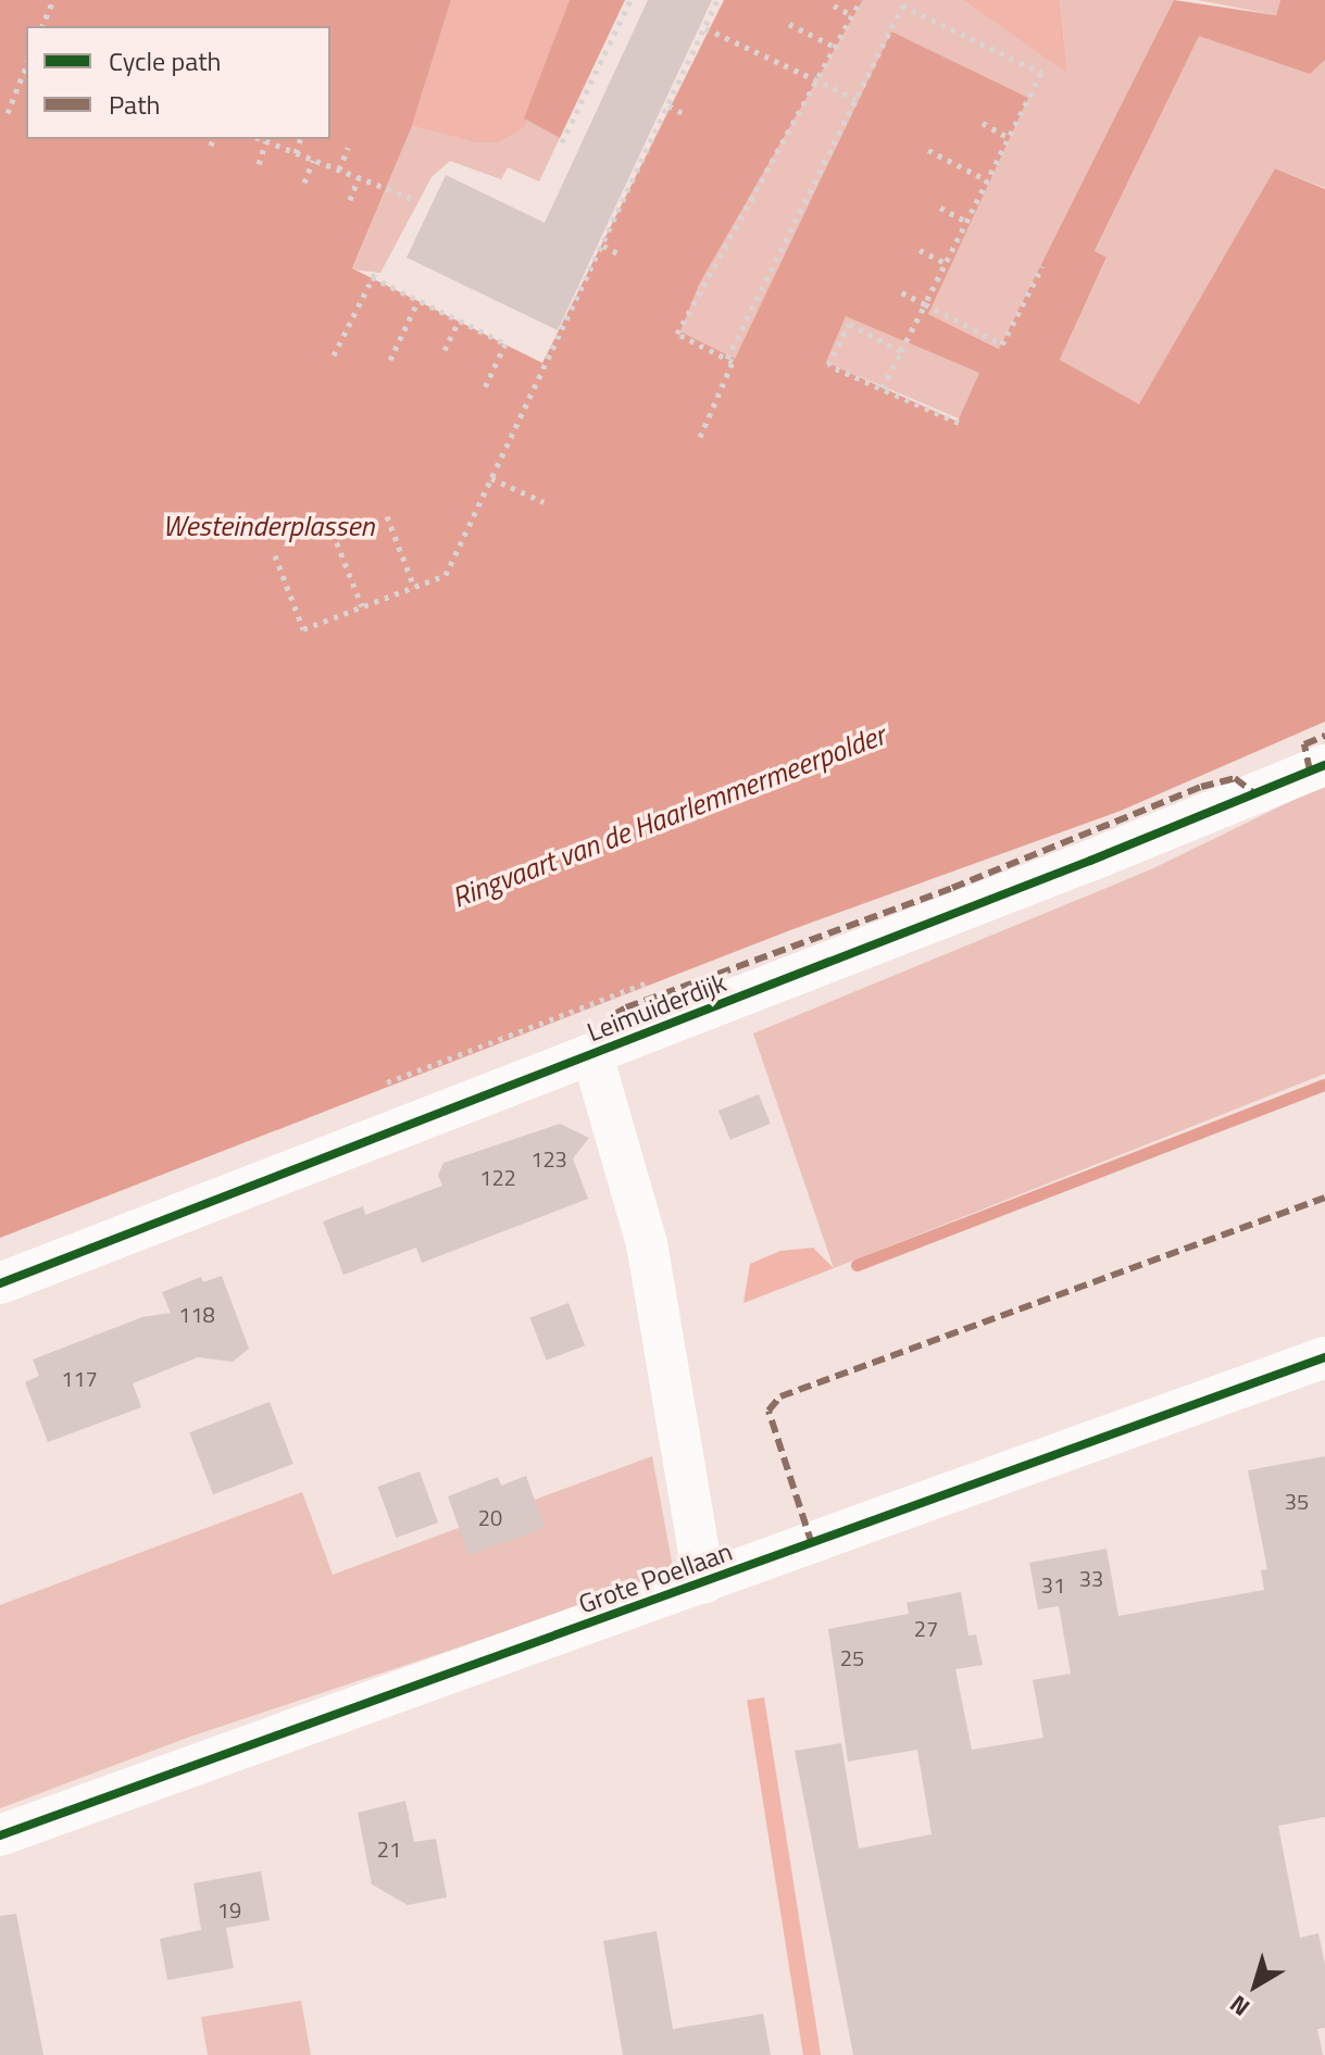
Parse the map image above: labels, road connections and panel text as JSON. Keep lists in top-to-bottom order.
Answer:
{
  "streets": {
    "street": ["Leimuiderdijk", "Grote Poellaan"]
  },
  "crossings": [
    ["Leimuiderdijk", "Grote Poellaan"]
  ],
  "water": ["Westeinderplassen", "Ringvaart van de Haarlemmermeerpolder"],
  "house_numbers": [
    "123",
    "122",
    "118",
    "117",
    "35",
    "20",
    "33",
    "31",
    "27",
    "25",
    "21",
    "19"
  ],
  "legend": ["Cycle path", "Path"],
  "north": "bottom left"
}
